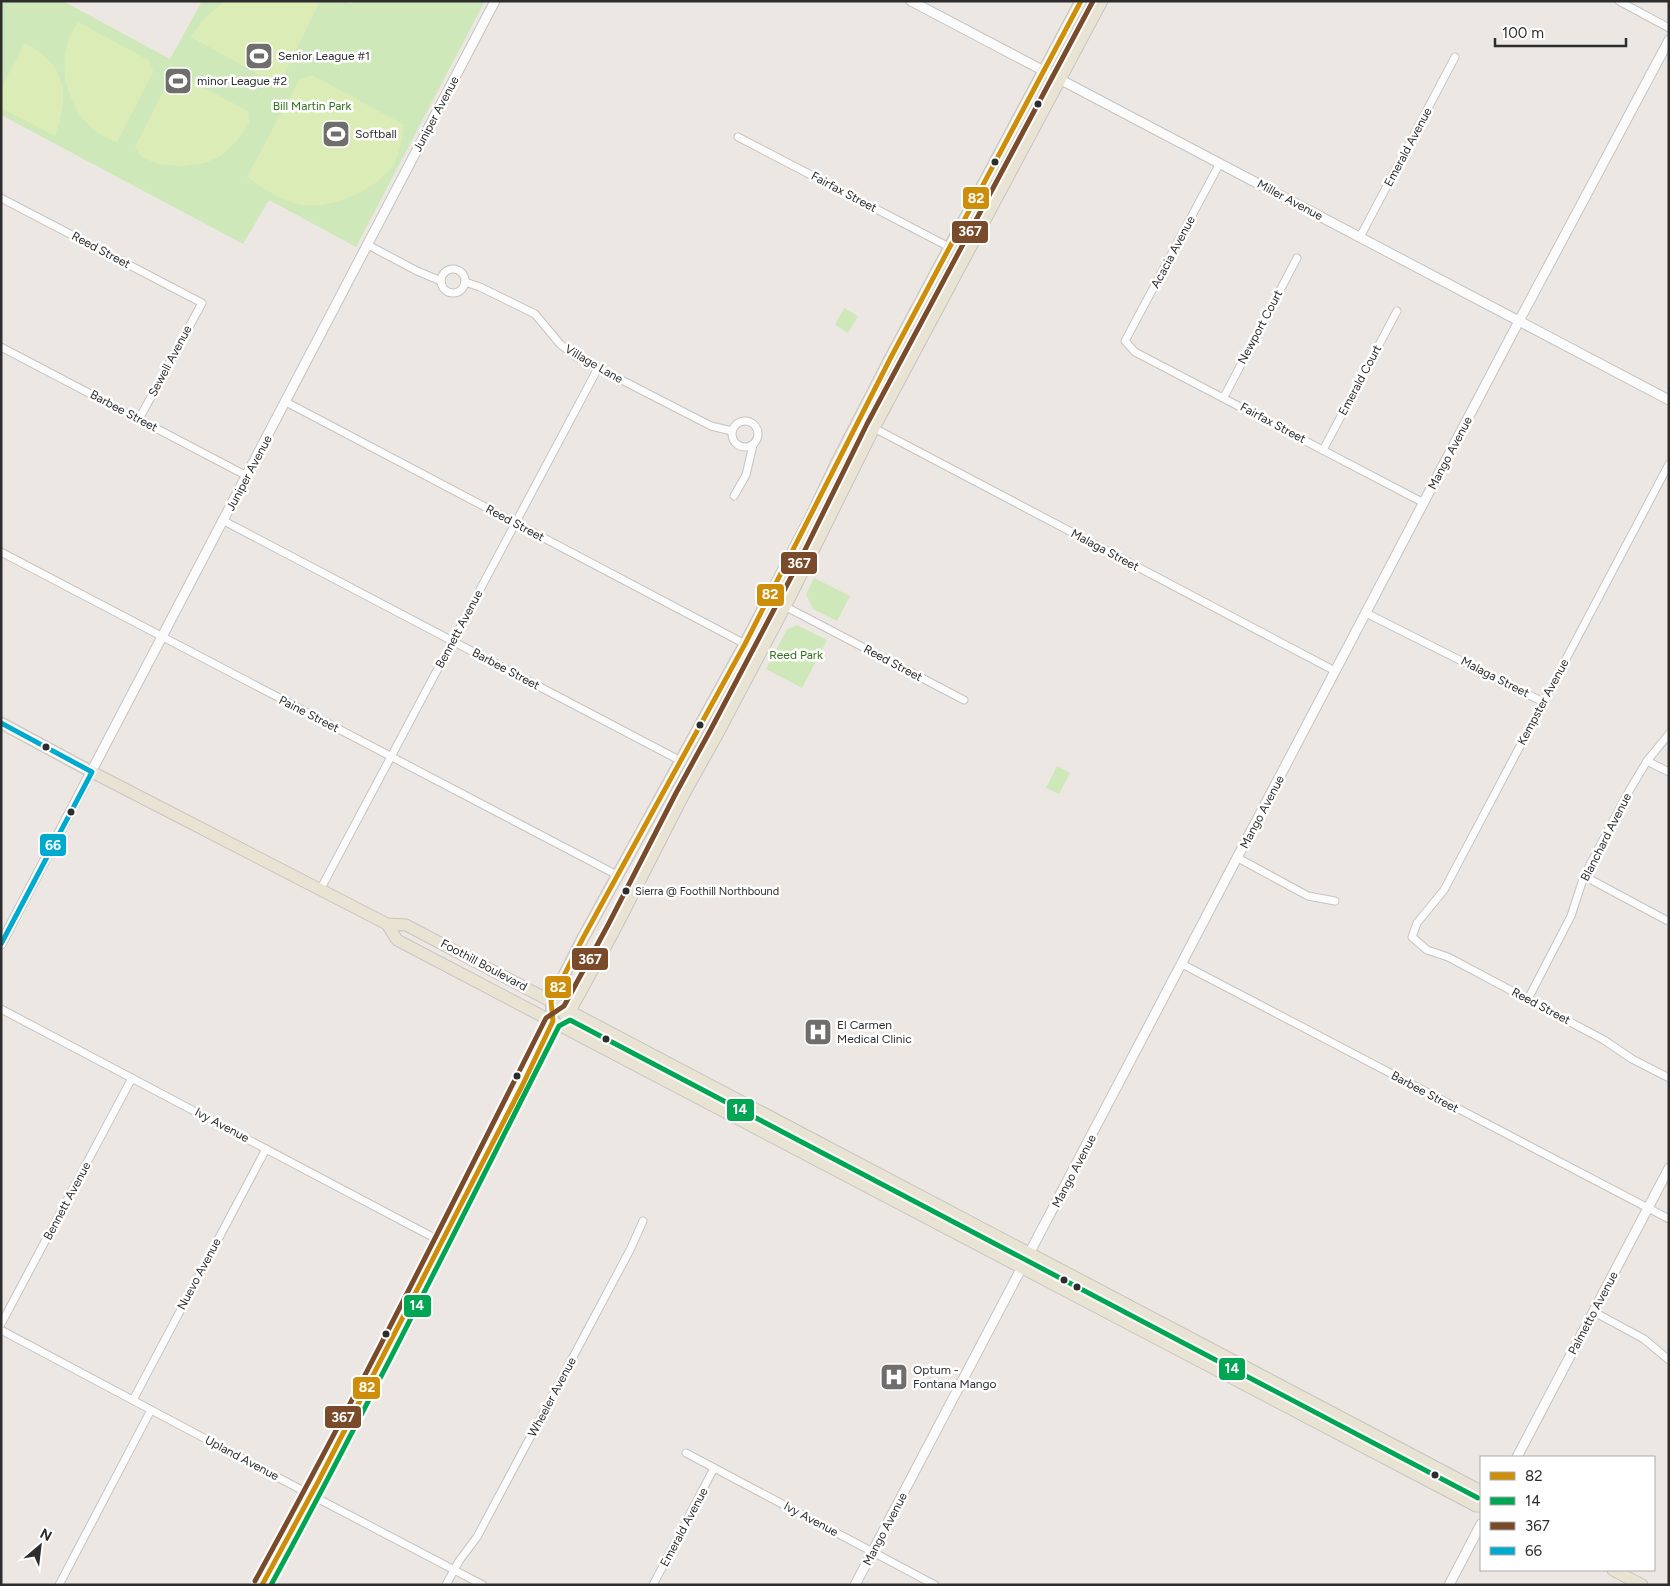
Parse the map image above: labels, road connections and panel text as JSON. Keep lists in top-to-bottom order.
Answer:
{
  "streets": {
    "main road": ["Foothill Boulevard"],
    "street": [
      "Juniper Avenue",
      "Emerald Avenue",
      "Fairfax Street",
      "Miller Avenue",
      "Reed Street",
      "Acacia Avenue",
      "Newport Court",
      "Sewell Avenue",
      "Village Lane",
      "Emerald Court",
      "Barbee Street",
      "Mango Avenue",
      "Malaga Street",
      "Bennett Avenue",
      "Kempster Avenue",
      "Paine Street",
      "Blanchard Avenue",
      "Ivy Avenue",
      "Nuevo Avenue",
      "Palmetto Avenue",
      "Wheeler Avenue",
      "Upland Avenue"
    ]
  },
  "crossings": [
    ["Juniper Avenue", "Reed Street"],
    ["Juniper Avenue", "Barbee Street"],
    ["Juniper Avenue", "Paine Street"],
    ["Juniper Avenue", "Foothill Boulevard"],
    ["Emerald Avenue", "Miller Avenue"],
    ["Emerald Avenue", "Ivy Avenue"],
    ["Fairfax Street", "Acacia Avenue"],
    ["Fairfax Street", "Newport Court"],
    ["Fairfax Street", "Emerald Court"],
    ["Fairfax Street", "Mango Avenue"],
    ["Miller Avenue", "Acacia Avenue"],
    ["Miller Avenue", "Mango Avenue"],
    ["Reed Street", "Sewell Avenue"],
    ["Reed Street", "Bennett Avenue"],
    ["Reed Street", "Kempster Avenue"],
    ["Reed Street", "Blanchard Avenue"],
    ["Sewell Avenue", "Barbee Street"],
    ["Village Lane", "Bennett Avenue"],
    ["Barbee Street", "Mango Avenue"],
    ["Barbee Street", "Bennett Avenue"],
    ["Barbee Street", "Palmetto Avenue"],
    ["Mango Avenue", "Malaga Street"],
    ["Mango Avenue", "Foothill Boulevard"],
    ["Mango Avenue", "Ivy Avenue"],
    ["Malaga Street", "Kempster Avenue"],
    ["Bennett Avenue", "Paine Street"],
    ["Bennett Avenue", "Foothill Boulevard"],
    ["Bennett Avenue", "Ivy Avenue"],
    ["Ivy Avenue", "Nuevo Avenue"],
    ["Nuevo Avenue", "Upland Avenue"],
    ["Wheeler Avenue", "Upland Avenue"]
  ],
  "parks": ["Bill Martin Park", "Reed Park"],
  "places": {
    "sports": ["Senior League #1", "minor League #2", "Softball"],
    "other": ["Sierra @ Foothill Northbound"],
    "hospital": ["El Carmen Medical Clinic", "Optum - Fontana Mango"]
  },
  "lines": [
    "transit line 82",
    "transit line 367",
    "transit line 66",
    "transit line 14"
  ],
  "legend": [
    "82",
    "14",
    "367",
    "66"
  ],
  "scale_bar": "100 m",
  "north": "top right"
}
